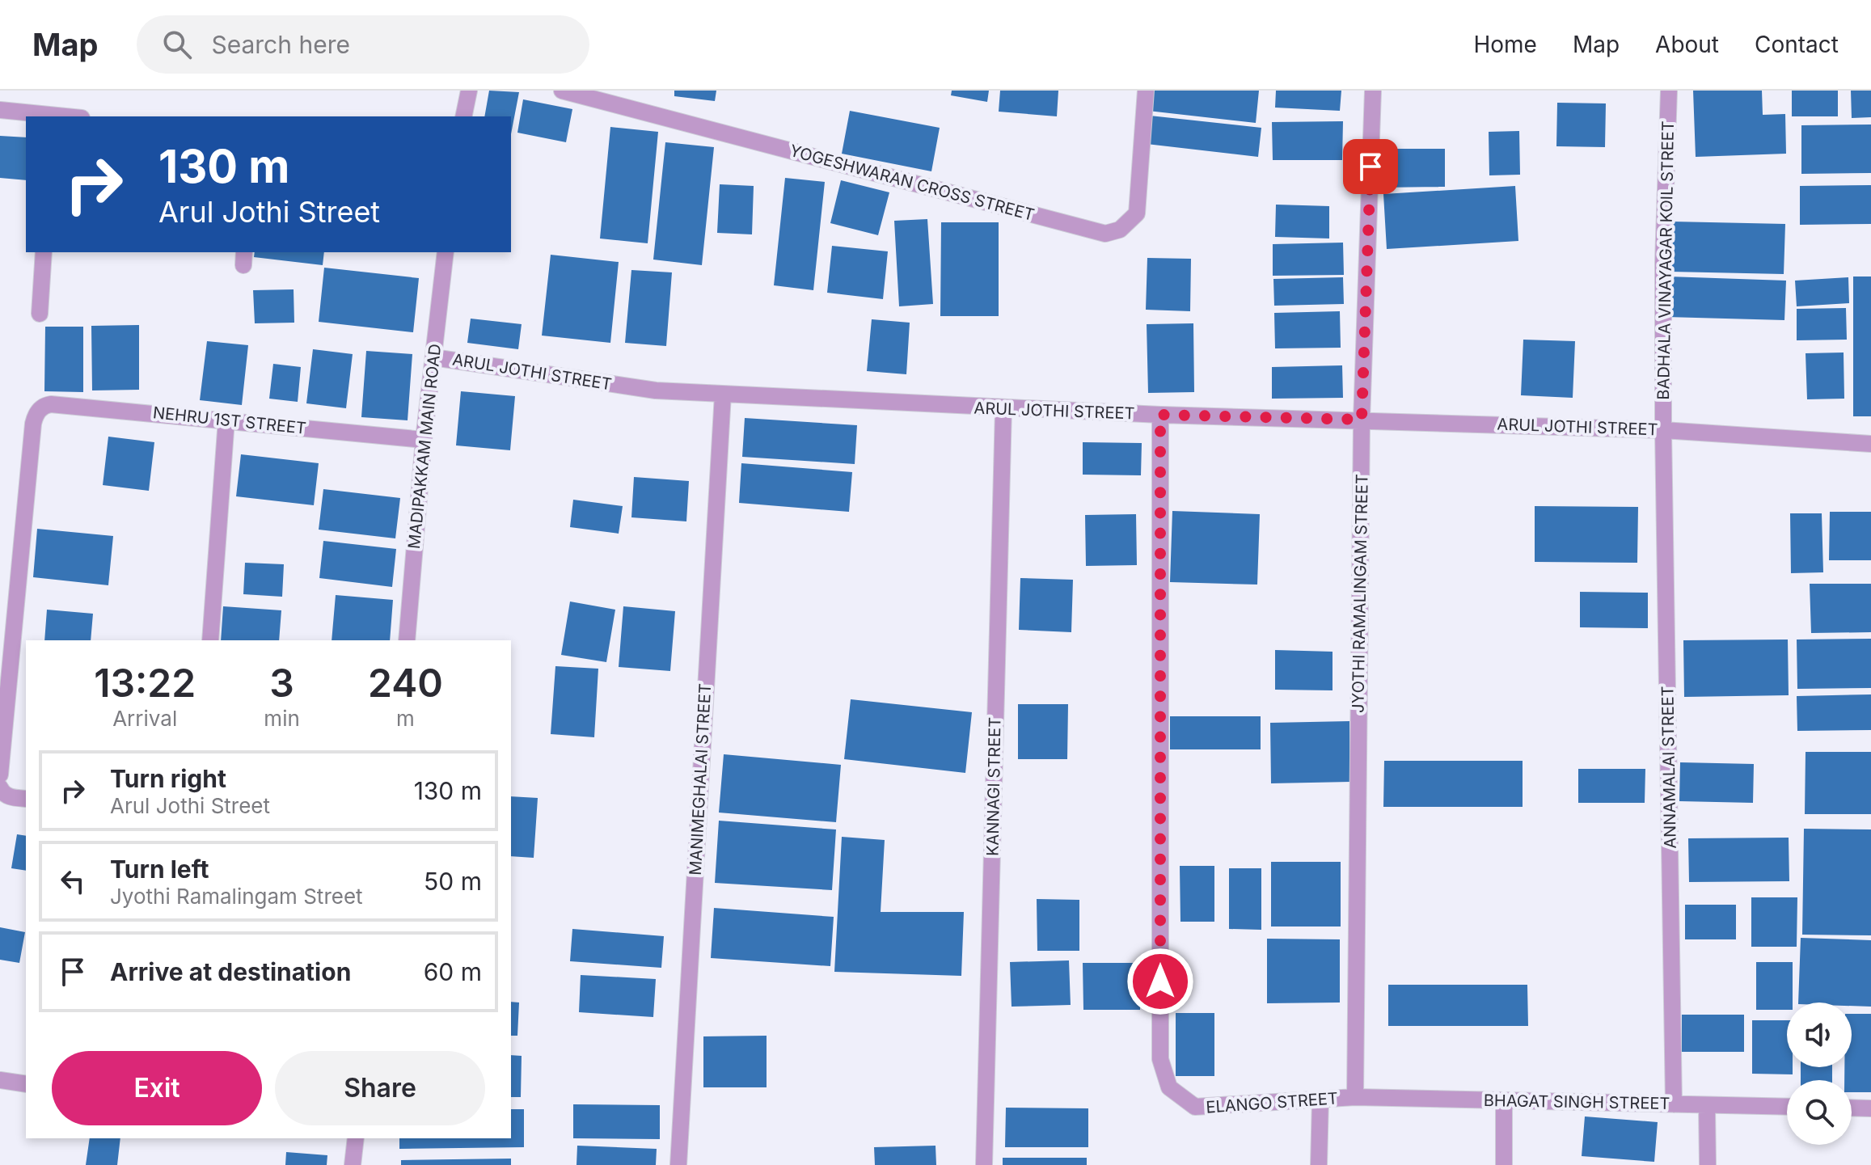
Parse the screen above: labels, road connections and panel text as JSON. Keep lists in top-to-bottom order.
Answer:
{
  "streets": {
    "street": [
      "YOGESHWARAN CROSS STREET",
      "BADHALA VINAYAGAR KOIL STREET",
      "ARUL JOTHI STREET",
      "NEHRU 1ST STREET",
      "MADIPAKKAM MAIN ROAD",
      "JYOTHI RAMALINGAM STREET",
      "ANNAMALAI STREET",
      "MANIMEGHALAI STREET",
      "KANNAGI STREET",
      "BHAGAT SINGH STREET",
      "ELANGO STREET"
    ]
  },
  "crossings": [
    ["BADHALA VINAYAGAR KOIL STREET", "ARUL JOTHI STREET"],
    ["BADHALA VINAYAGAR KOIL STREET", "ANNAMALAI STREET"],
    ["ARUL JOTHI STREET", "MADIPAKKAM MAIN ROAD"],
    ["ARUL JOTHI STREET", "JYOTHI RAMALINGAM STREET"],
    ["ARUL JOTHI STREET", "ANNAMALAI STREET"],
    ["ARUL JOTHI STREET", "MANIMEGHALAI STREET"],
    ["ARUL JOTHI STREET", "KANNAGI STREET"],
    ["ARUL JOTHI STREET", "ELANGO STREET"],
    ["NEHRU 1ST STREET", "MADIPAKKAM MAIN ROAD"],
    ["JYOTHI RAMALINGAM STREET", "BHAGAT SINGH STREET"],
    ["JYOTHI RAMALINGAM STREET", "ELANGO STREET"],
    ["ANNAMALAI STREET", "BHAGAT SINGH STREET"],
    ["BHAGAT SINGH STREET", "ELANGO STREET"]
  ],
  "page": {
    "header": "Map",
    "search": "Search here",
    "nav": [
      "Home",
      "Map",
      "About",
      "Contact"
    ],
    "turn": ["130 m", "Arul Jothi Street"],
    "eta": [
      "13:22",
      "Arrival",
      "3",
      "min",
      "240",
      "m"
    ],
    "list": [
      {
        "name": "Turn right",
        "note": "Arul Jothi Street",
        "value": "130 m"
      },
      {
        "name": "Turn left",
        "note": "Jyothi Ramalingam Street",
        "value": "50 m"
      },
      {
        "name": "Arrive at destination",
        "value": "60 m"
      }
    ],
    "buttons": ["Exit", "Share"]
  }
}
